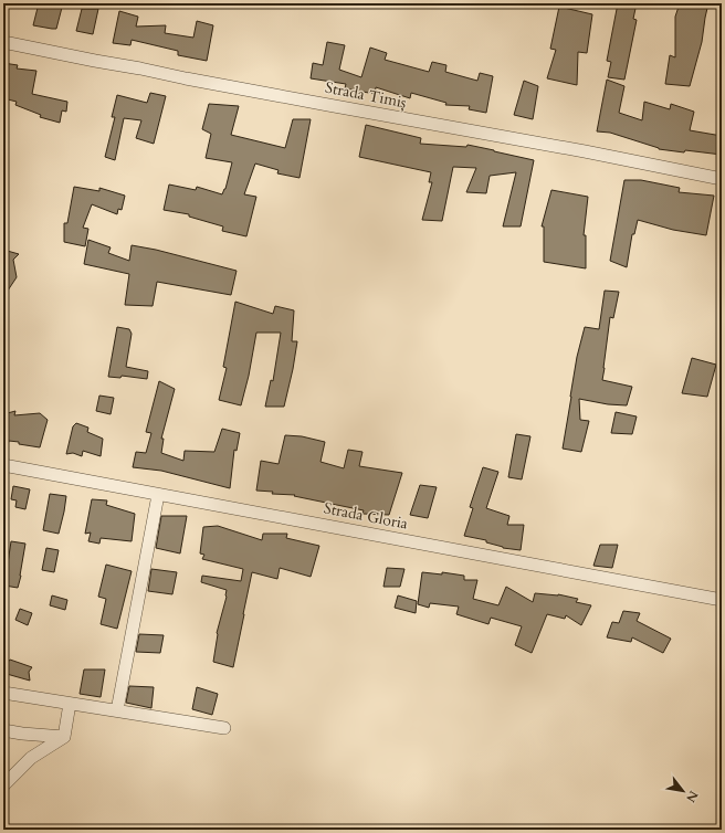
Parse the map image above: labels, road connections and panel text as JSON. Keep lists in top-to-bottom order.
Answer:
{
  "streets": {
    "street": ["Strada Timiș", "Strada Gloria"]
  },
  "north": "bottom right"
}
